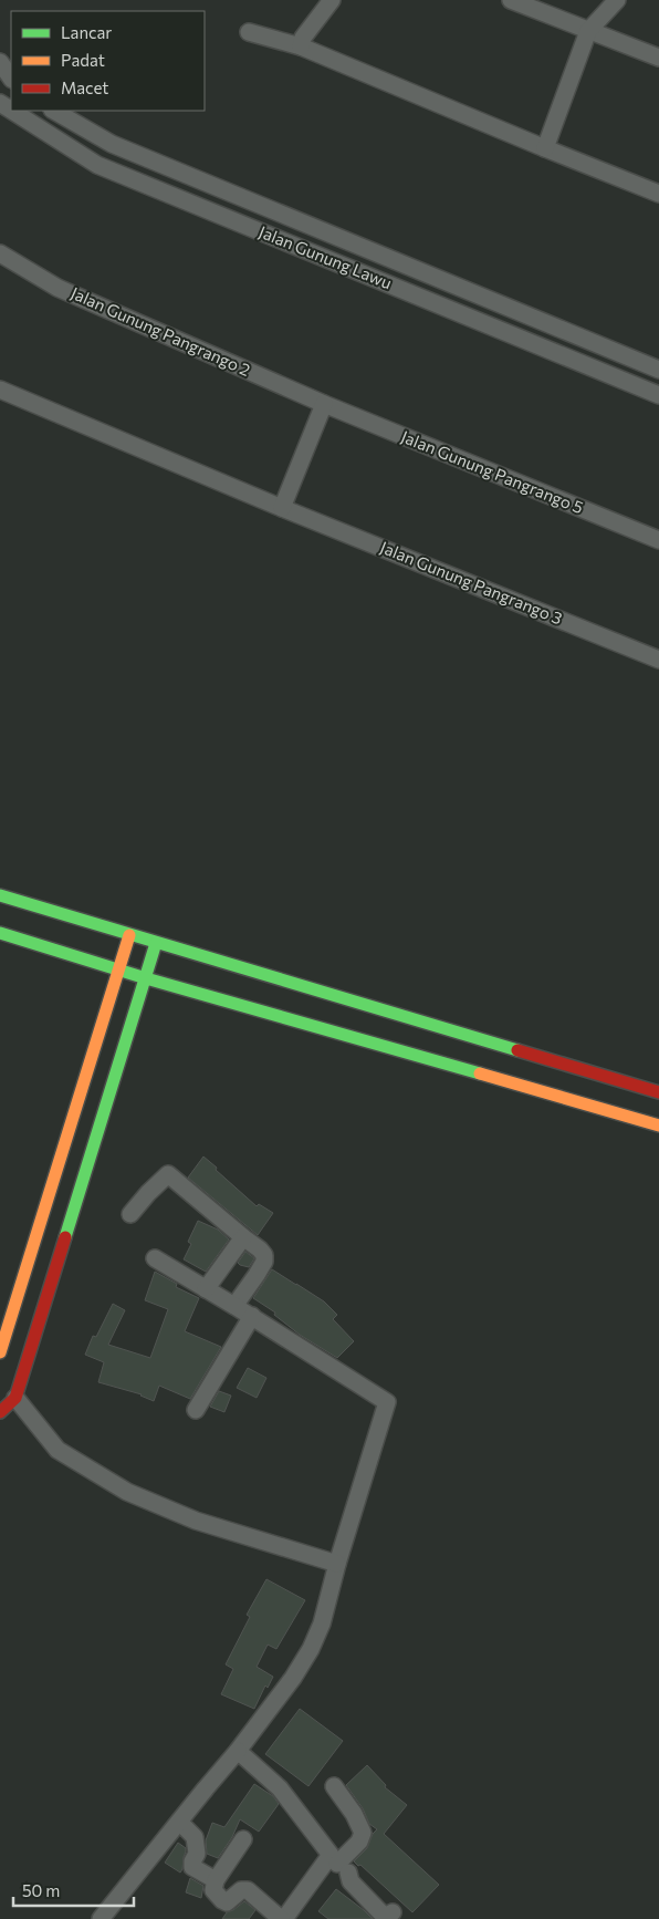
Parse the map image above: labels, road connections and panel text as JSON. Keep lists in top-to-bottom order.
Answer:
{
  "streets": {
    "street": [
      "Jalan Gunung Lawu",
      "Jalan Gunung Pangrango 2",
      "Jalan Gunung Pangrango 5",
      "Jalan Gunung Pangrango 3"
    ]
  },
  "crossings": [
    ["Jalan Gunung Pangrango 2", "Jalan Gunung Pangrango 5"]
  ],
  "legend": ["Lancar", "Padat", "Macet"],
  "scale_bar": "50 m"
}
